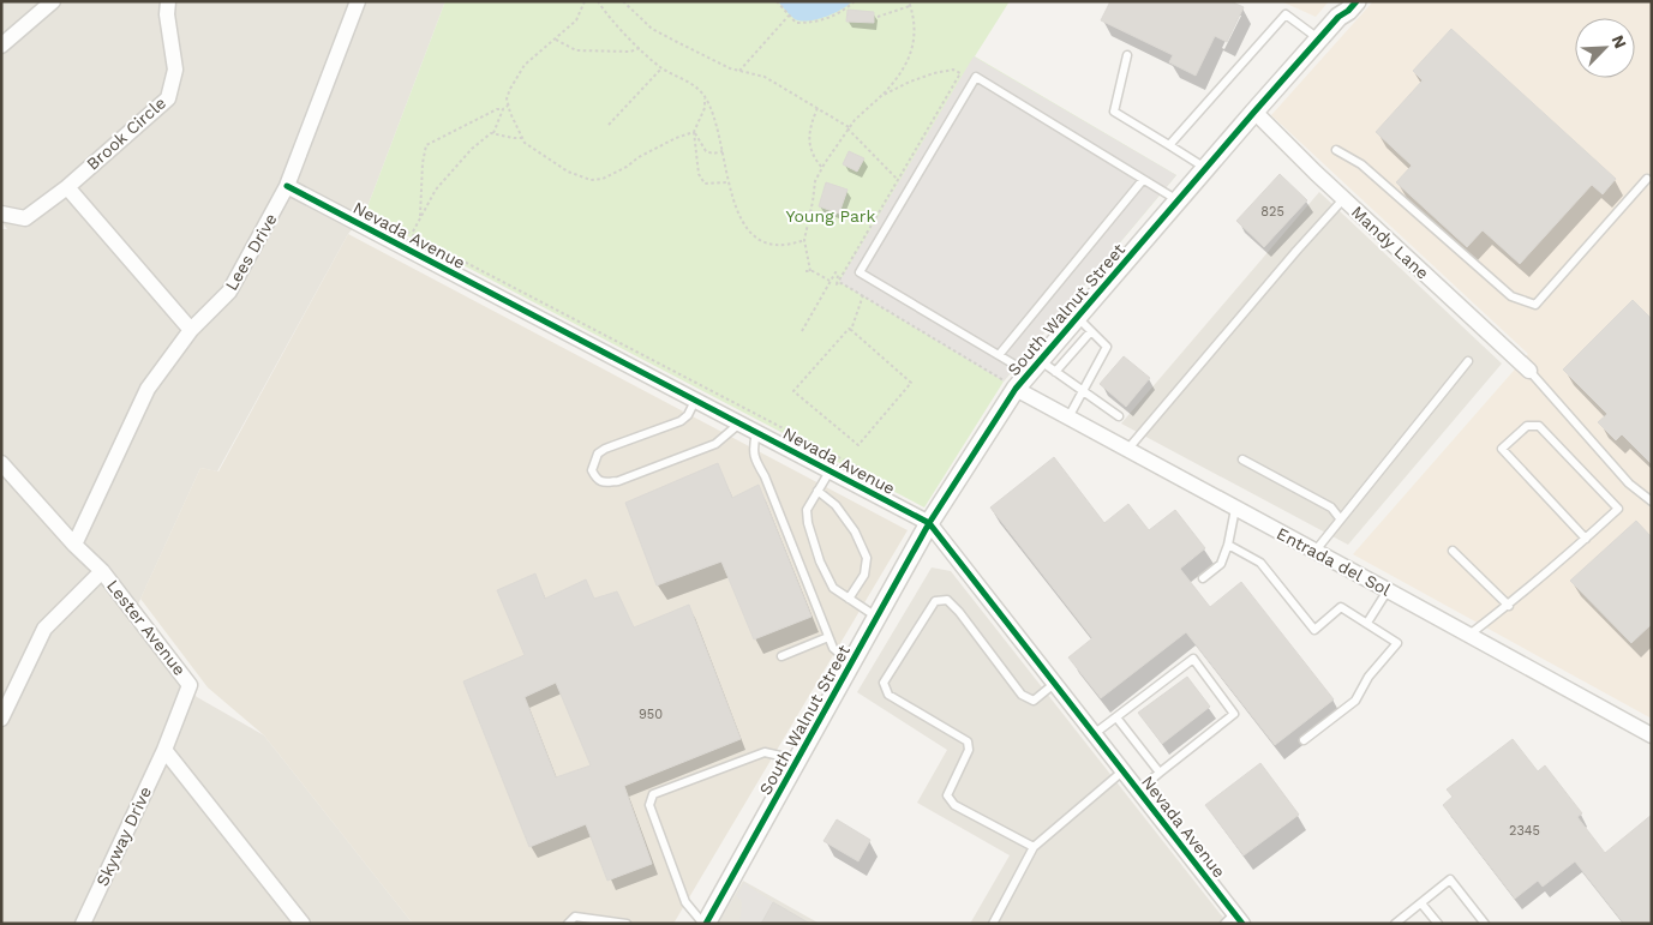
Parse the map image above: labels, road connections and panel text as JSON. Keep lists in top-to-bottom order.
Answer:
{
  "streets": {
    "street": [
      "Brook Circle",
      "Nevada Avenue",
      "Mandy Lane",
      "Lees Drive",
      "South Walnut Street",
      "Entrada del Sol",
      "Lester Avenue",
      "Skyway Drive"
    ]
  },
  "crossings": [
    ["Nevada Avenue", "Lees Drive"],
    ["Nevada Avenue", "South Walnut Street"],
    ["Mandy Lane", "South Walnut Street"],
    ["Lees Drive", "Lester Avenue"],
    ["South Walnut Street", "Entrada del Sol"],
    ["Lester Avenue", "Skyway Drive"]
  ],
  "parks": ["Young Park"],
  "house_numbers": ["825", "950", "2345"],
  "north": "top right"
}
